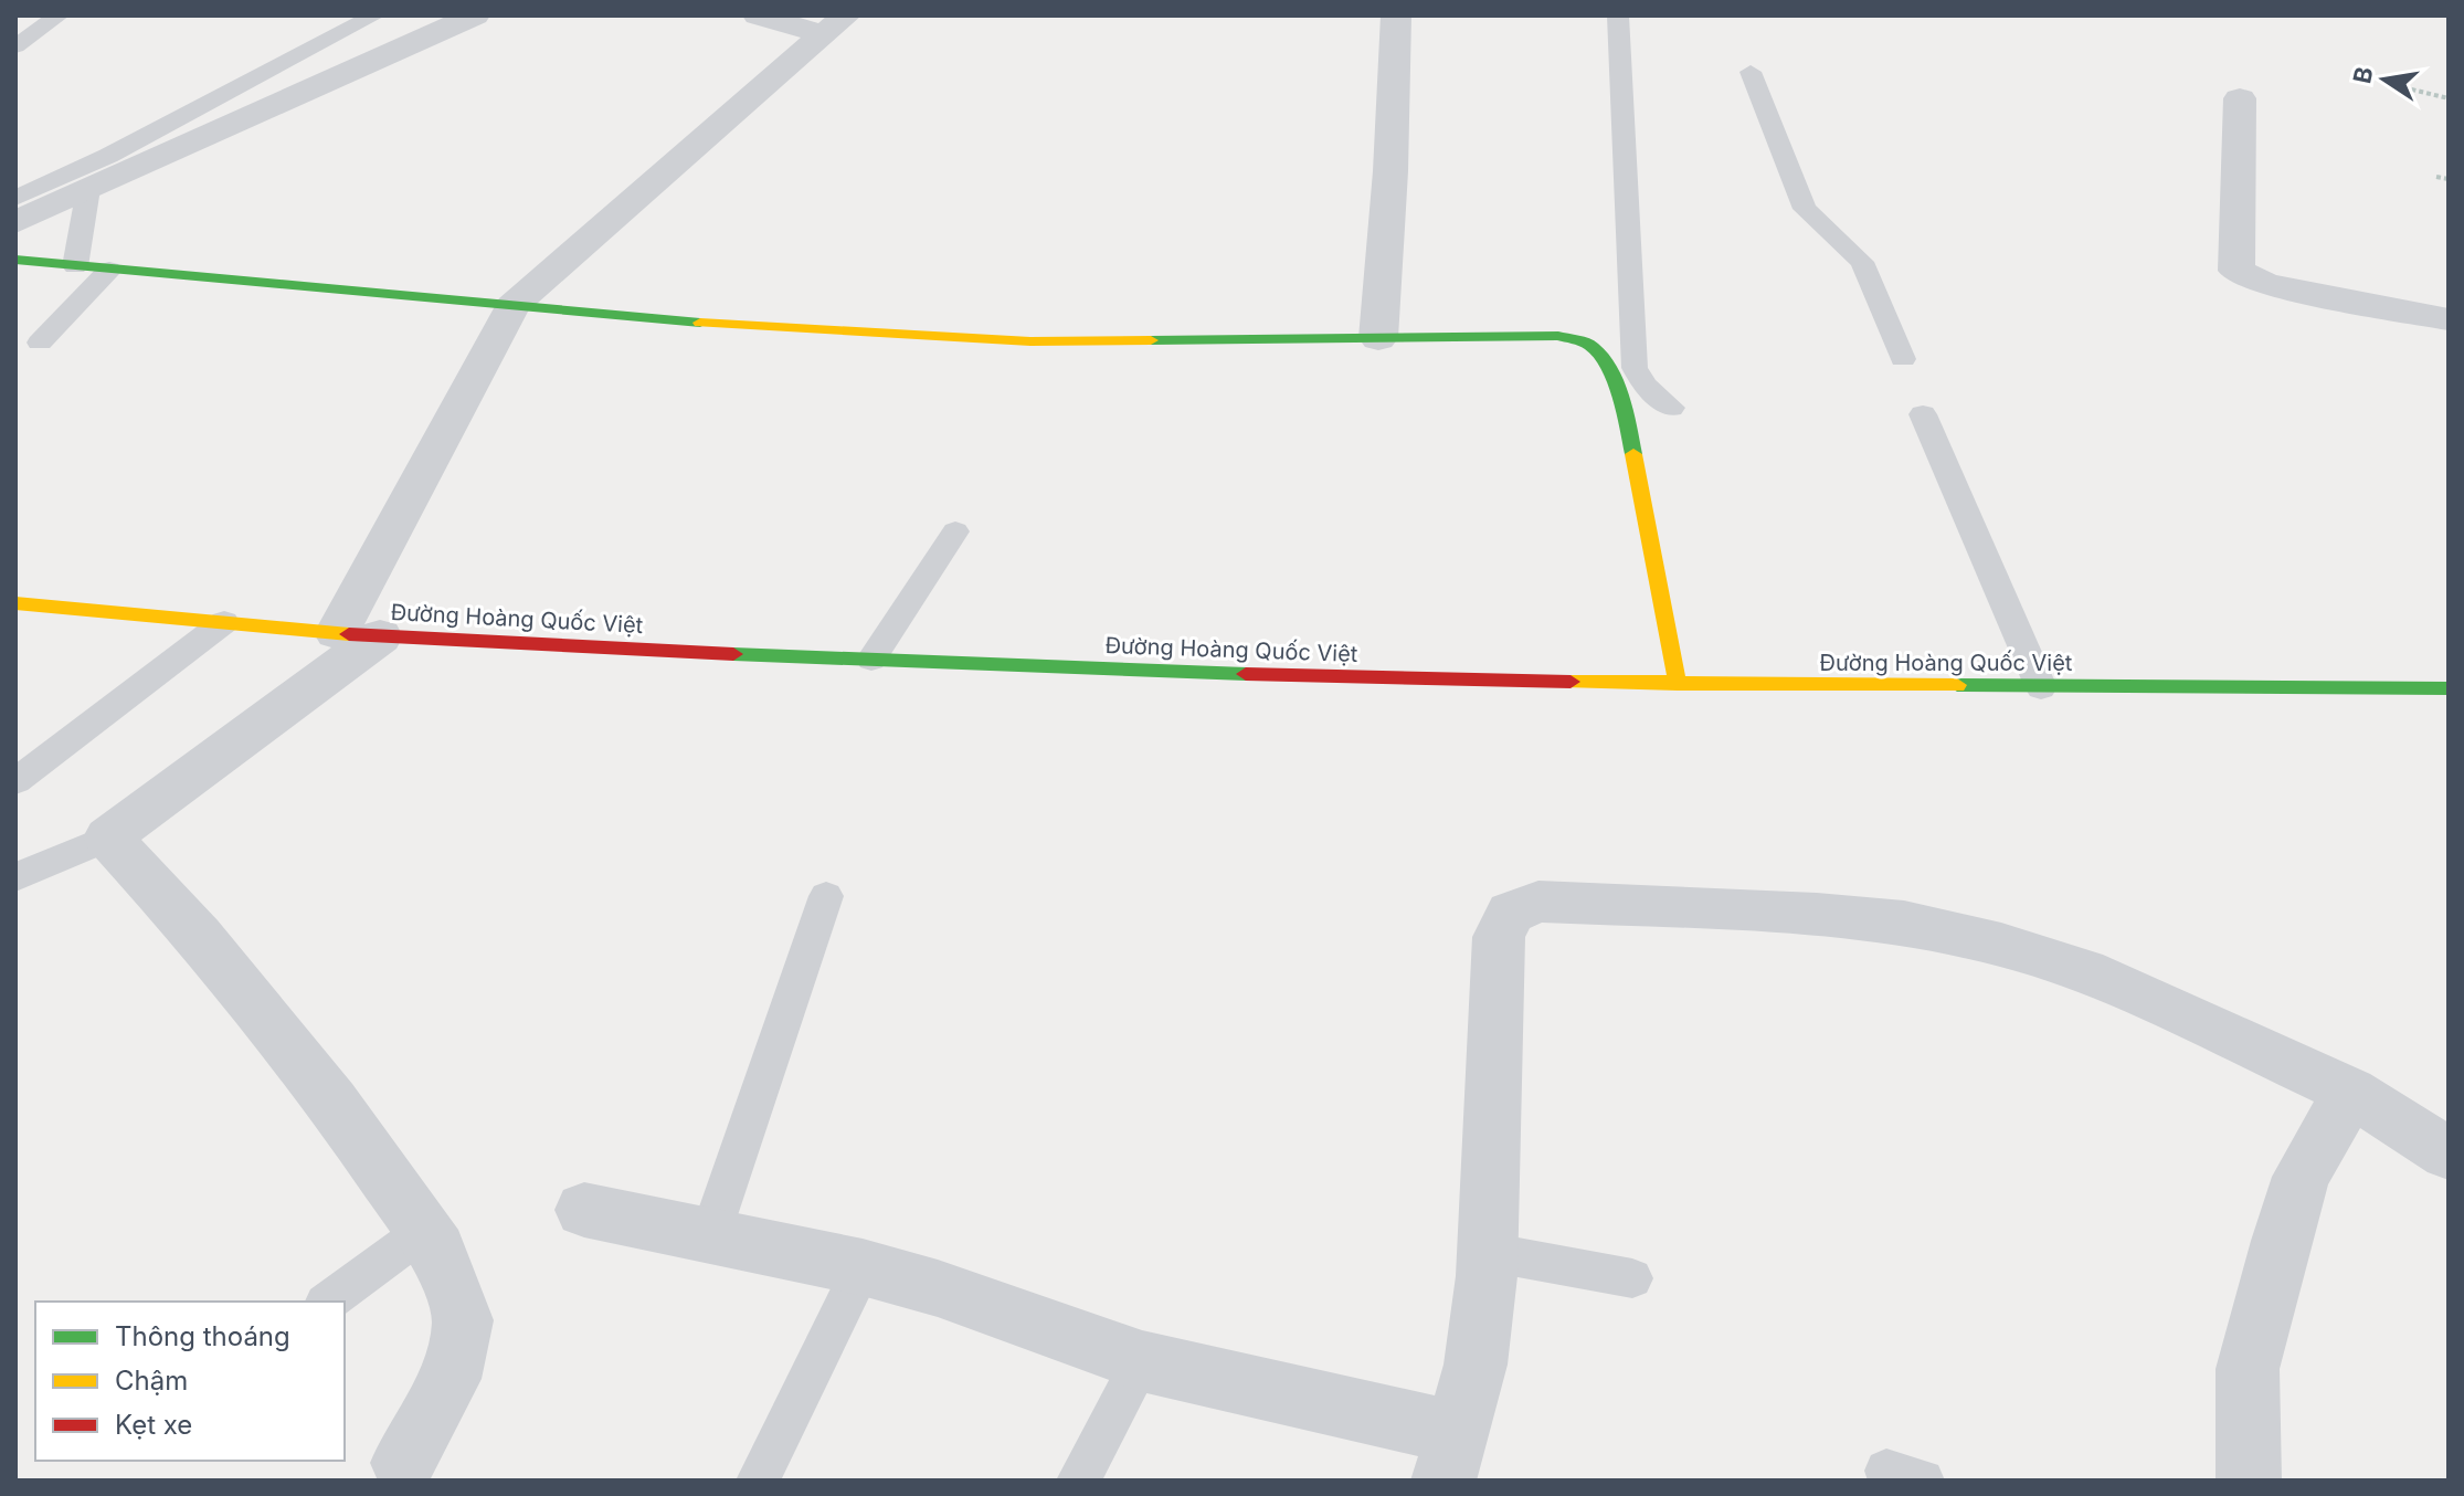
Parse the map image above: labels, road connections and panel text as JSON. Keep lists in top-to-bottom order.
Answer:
{
  "streets": {
    "main road": ["Đường Hoàng Quốc Việt"]
  },
  "legend": ["Thông thoáng", "Chậm", "Kẹt xe"],
  "north": "left"
}
